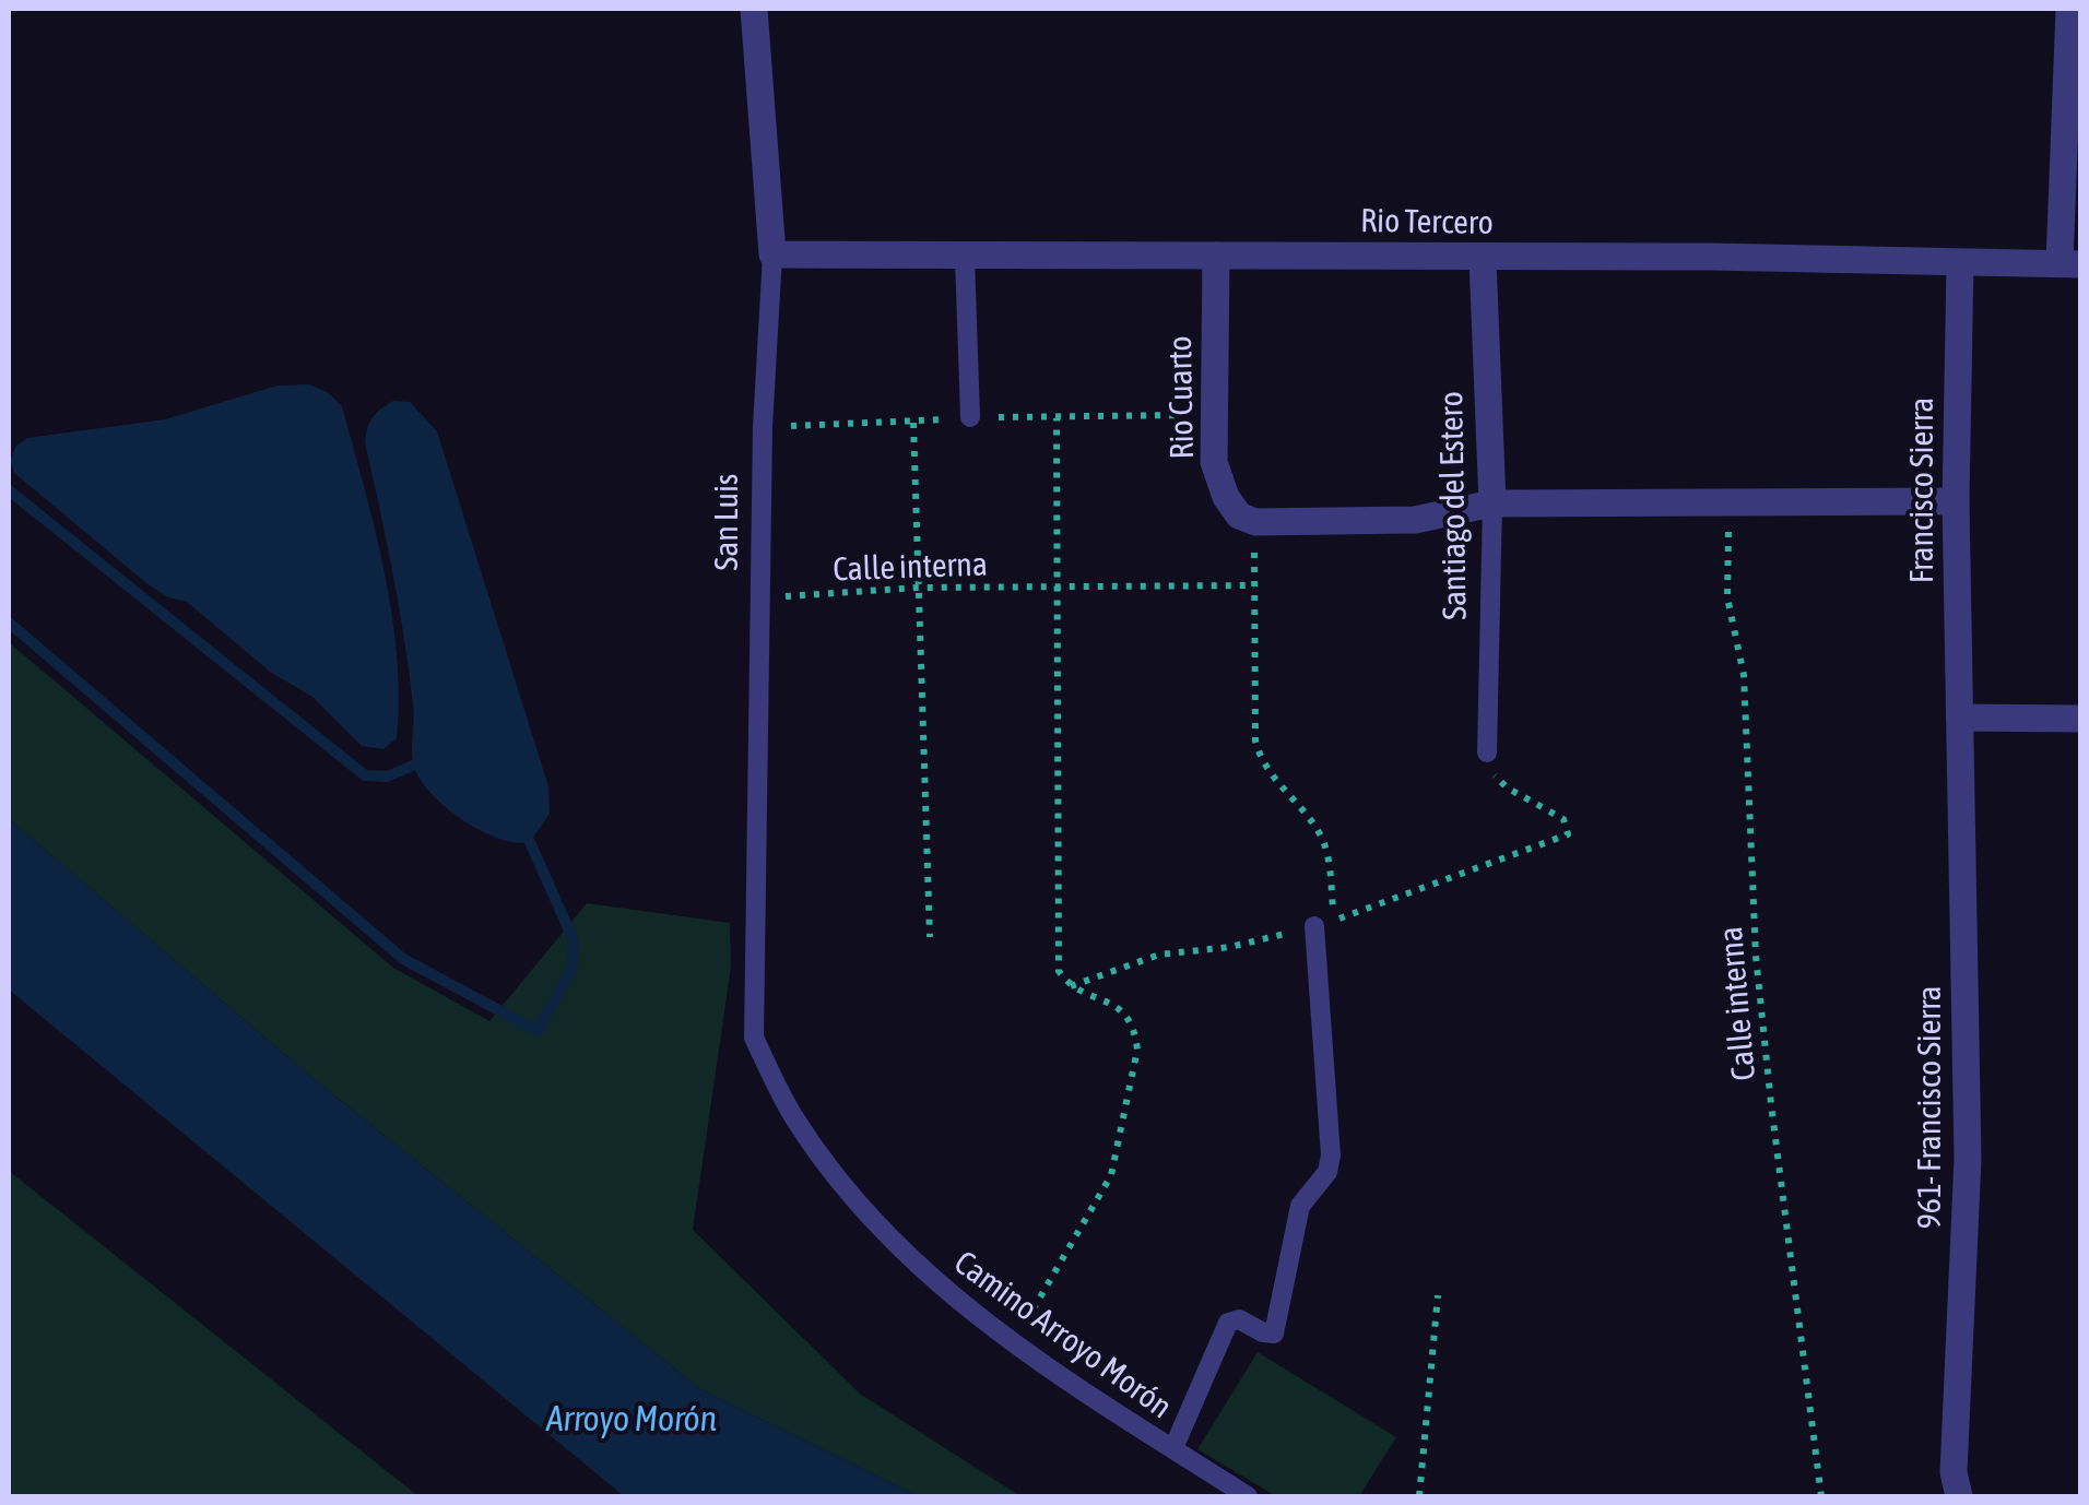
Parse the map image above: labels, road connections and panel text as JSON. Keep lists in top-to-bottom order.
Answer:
{
  "streets": {
    "street": [
      "Rio Tercero",
      "Rio Cuarto",
      "Francisco Sierra",
      "Santiago del Estero",
      "San Luis",
      "961- Francisco Sierra"
    ],
    "lane": ["Camino Arroyo Morón"],
    "path": ["Calle interna"]
  },
  "crossings": [
    ["Rio Tercero", "Rio Cuarto"],
    ["Rio Tercero", "Francisco Sierra"],
    ["Rio Tercero", "Santiago del Estero"],
    ["Rio Tercero", "San Luis"],
    ["Francisco Sierra", "961- Francisco Sierra"],
    ["San Luis", "Calle interna"],
    ["San Luis", "Camino Arroyo Morón"]
  ],
  "water": ["Arroyo Morón"]
}
